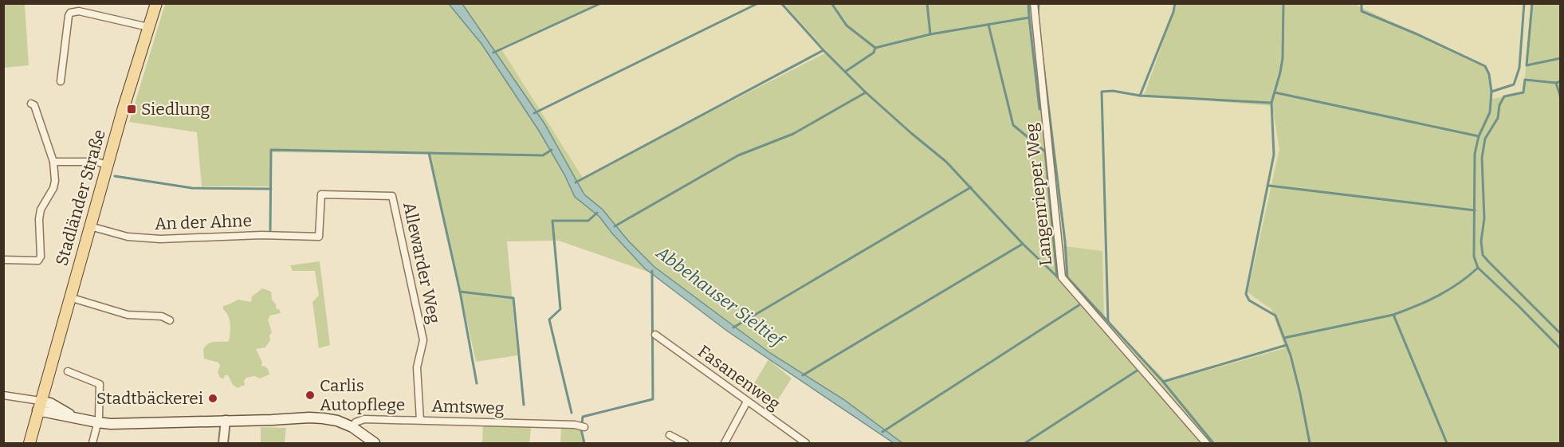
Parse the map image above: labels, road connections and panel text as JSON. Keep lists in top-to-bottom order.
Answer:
{
  "streets": {
    "main road": ["Stadländer Straße"],
    "street": [
      "Langenrieper Weg",
      "An der Ahne",
      "Allewarder Weg",
      "Fasanenweg",
      "Amtsweg"
    ]
  },
  "crossings": [
    ["Stadländer Straße", "An der Ahne"],
    ["An der Ahne", "Allewarder Weg"],
    ["Allewarder Weg", "Amtsweg"]
  ],
  "water": ["Abbehauser Sieltief"],
  "places": {
    "transit": ["Siedlung"],
    "other": ["Carlis Autopflege", "Stadtbäckerei"]
  }
}
